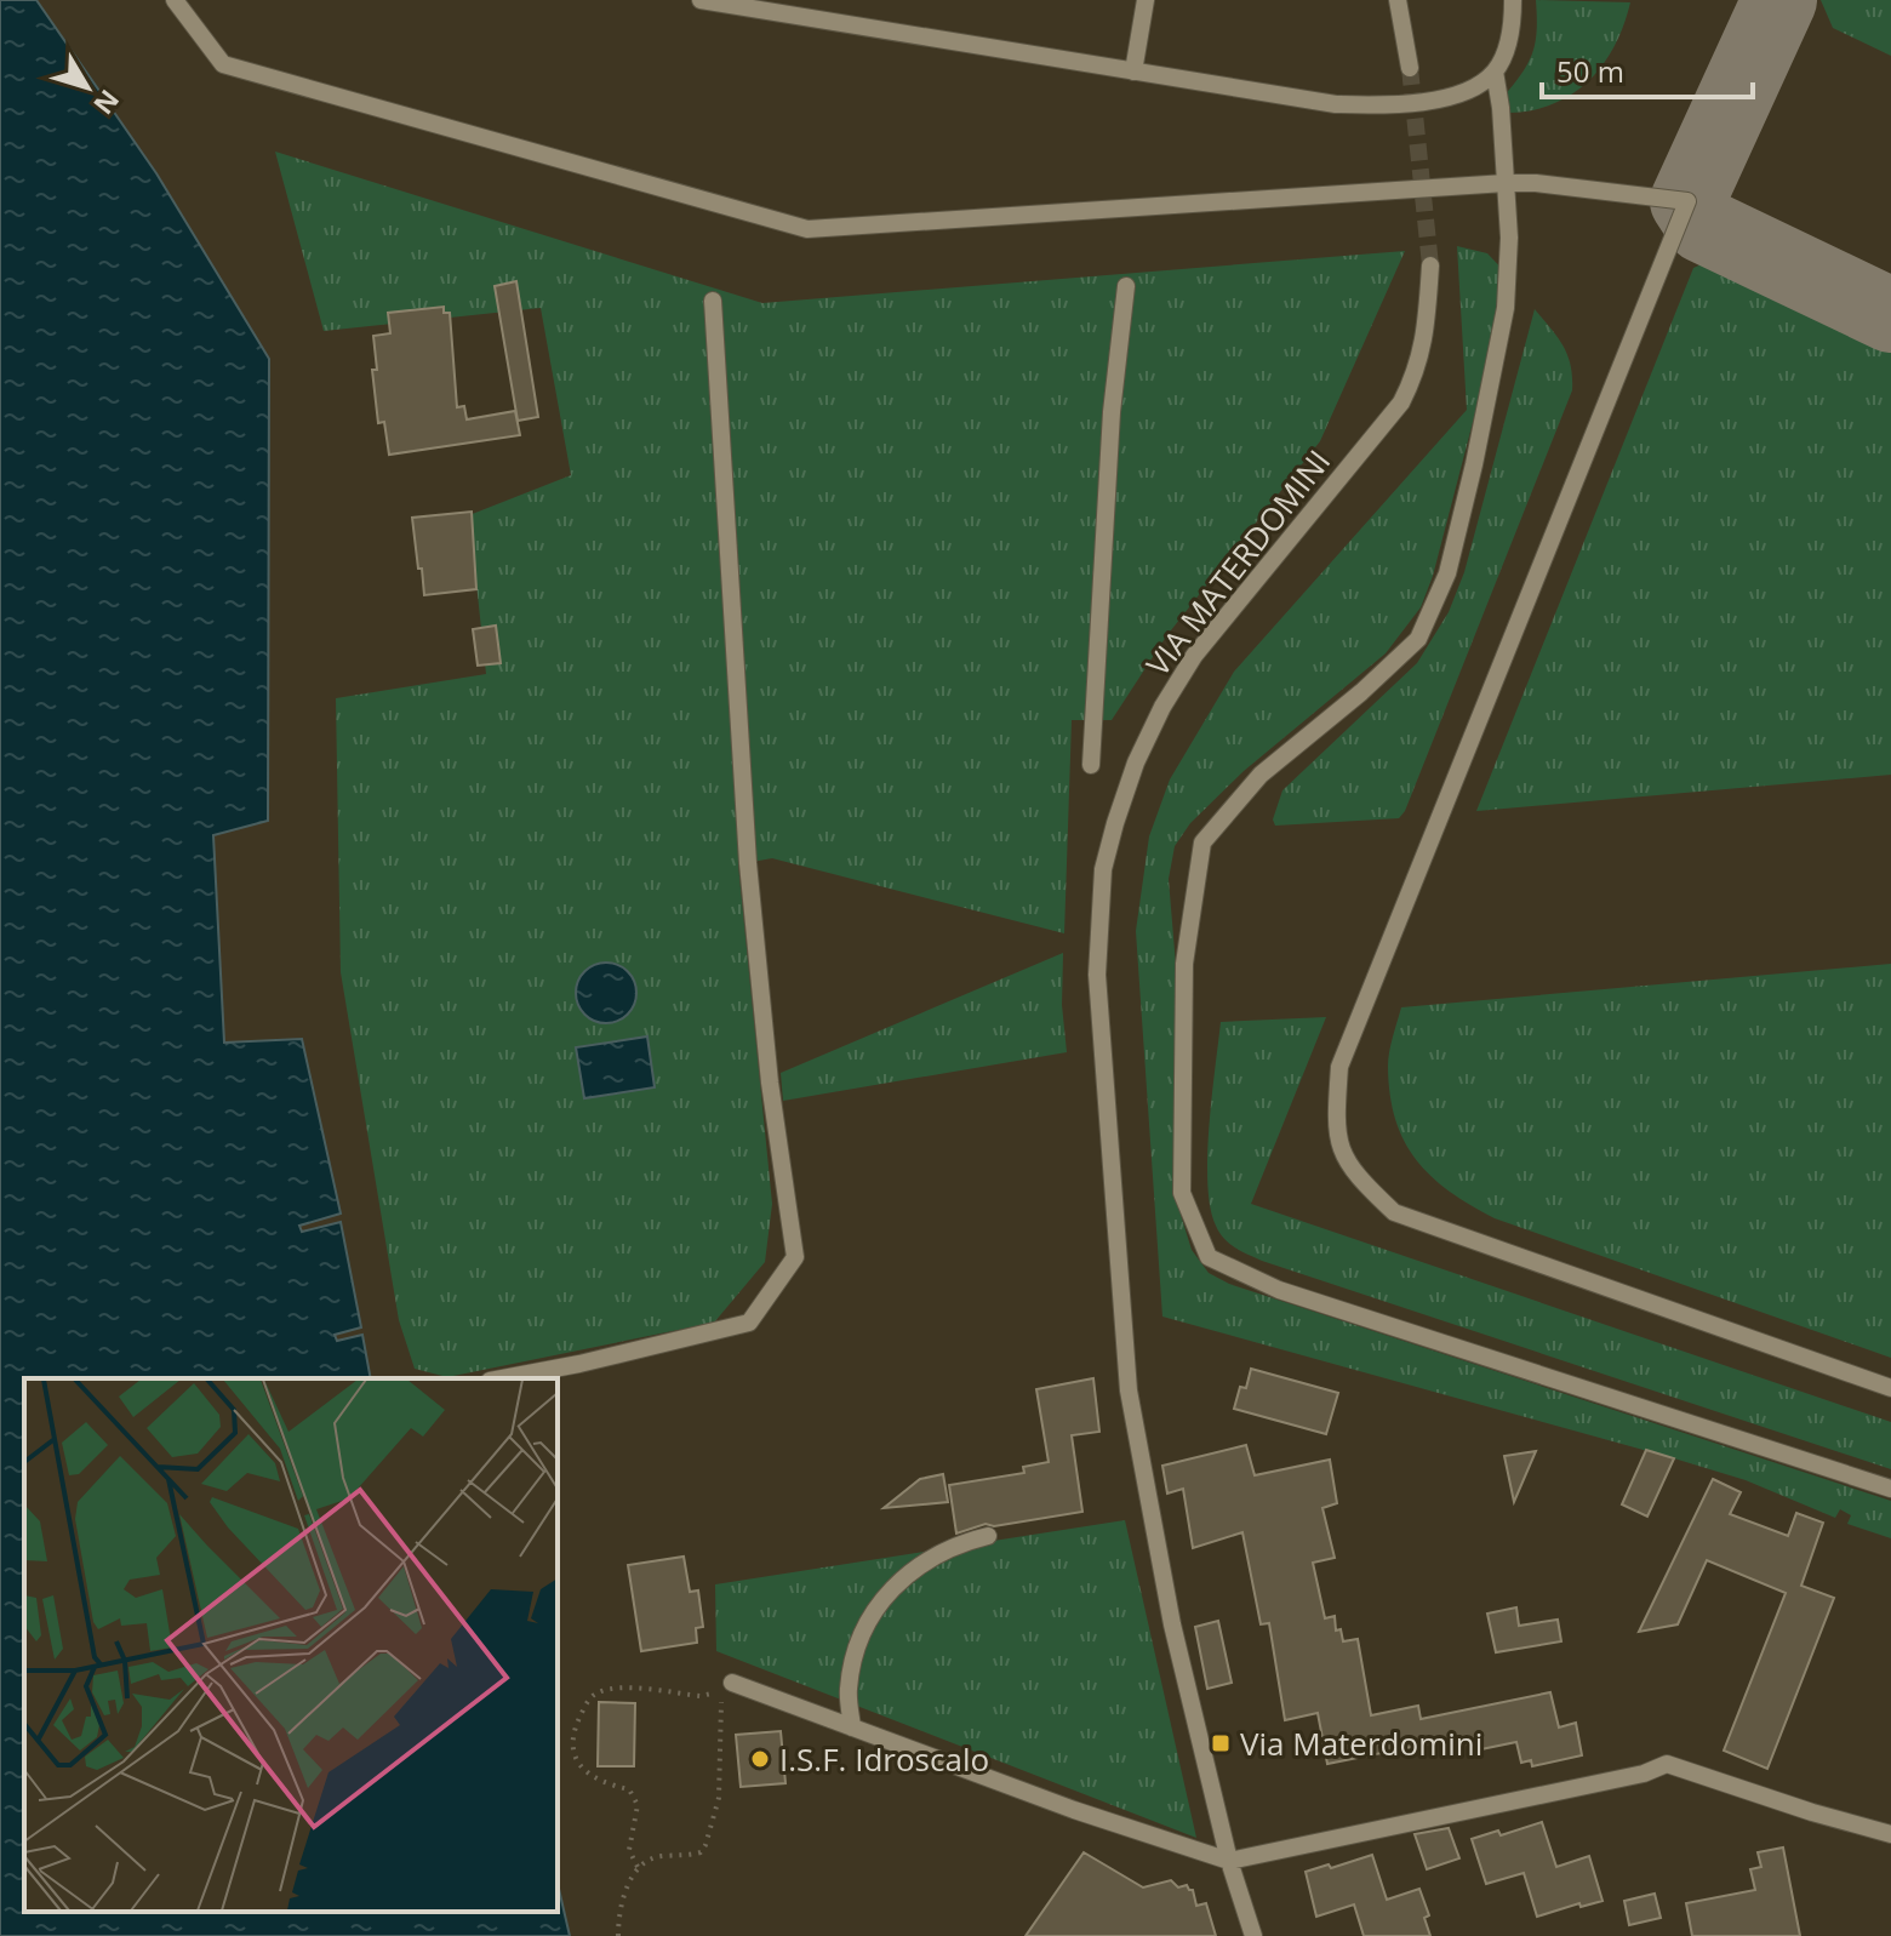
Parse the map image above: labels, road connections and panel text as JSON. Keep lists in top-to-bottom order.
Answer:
{
  "streets": {
    "street": ["VIA MATERDOMINI"]
  },
  "places": {
    "transit": ["Via Materdomini"],
    "other": ["I.S.F. Idroscalo"]
  },
  "scale_bar": "50 m",
  "north": "bottom right"
}
